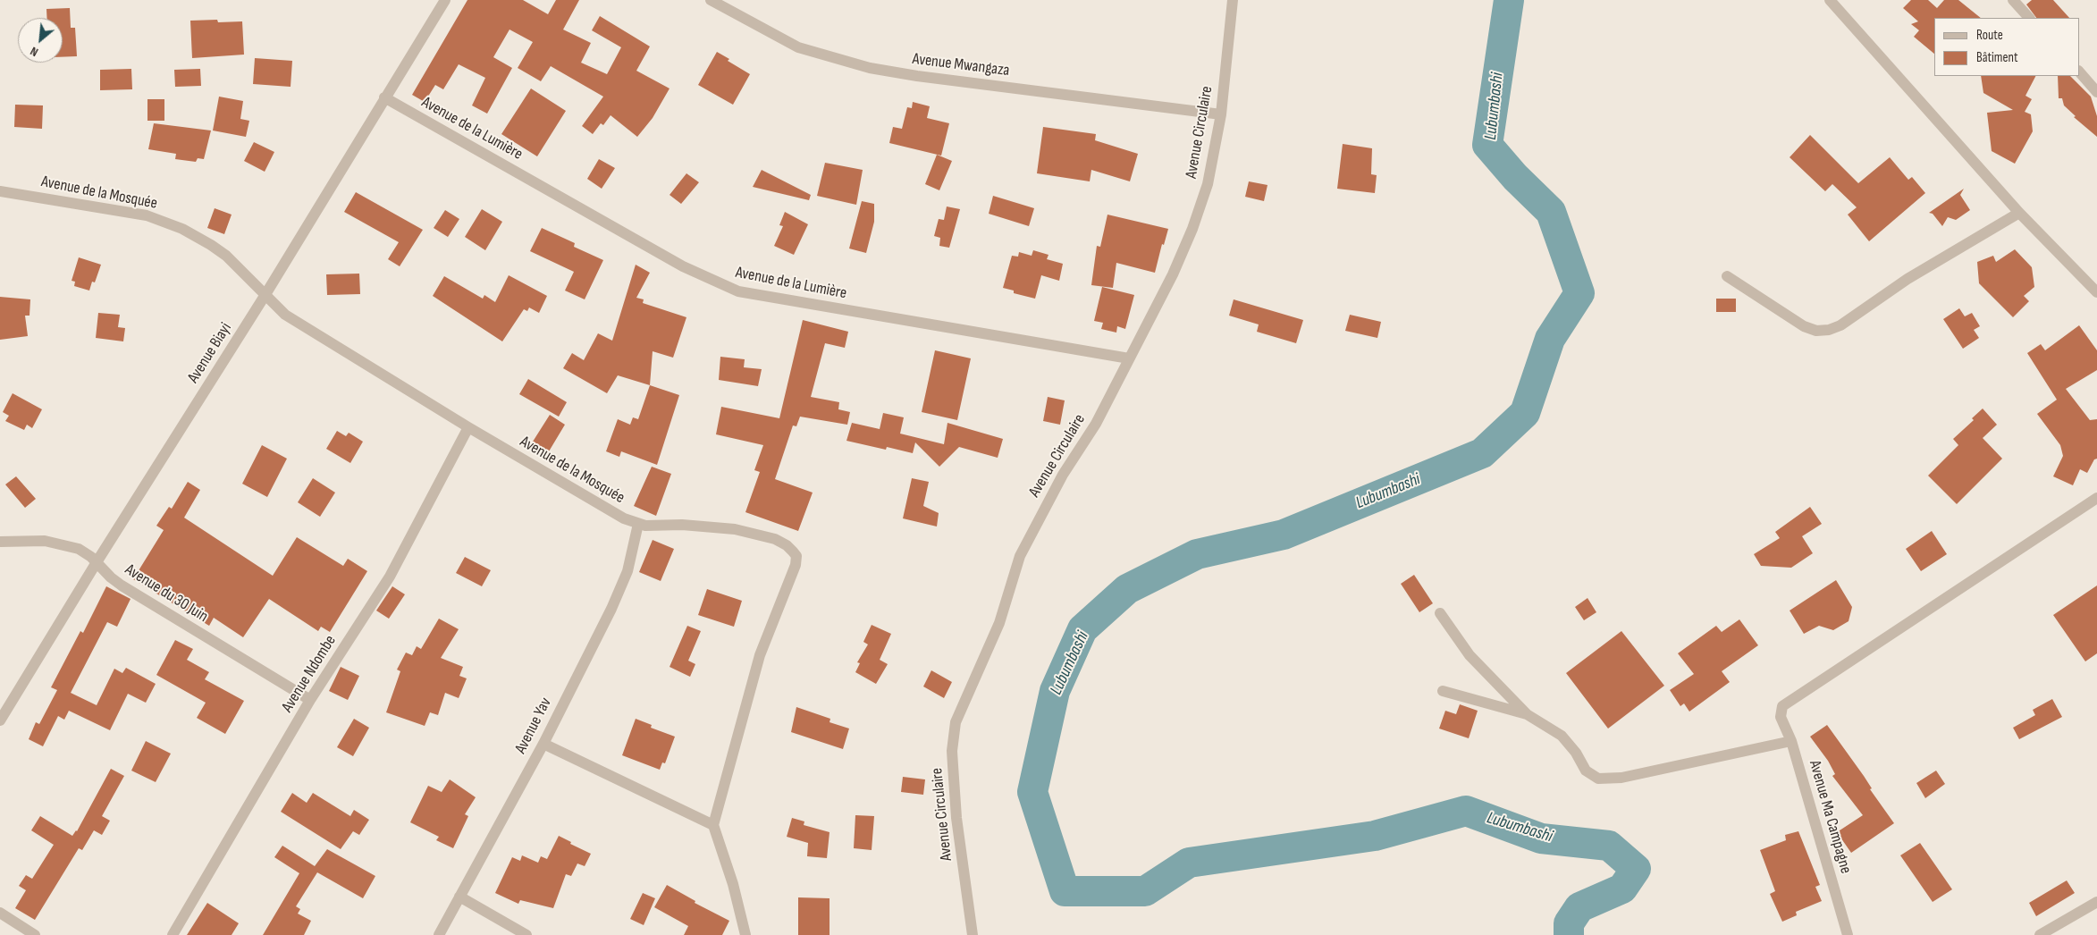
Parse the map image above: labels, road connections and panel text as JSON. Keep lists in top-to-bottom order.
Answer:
{
  "streets": {
    "street": [
      "Avenue Mwangaza",
      "Avenue de la Lumière",
      "Avenue Circulaire",
      "Avenue de la Mosquée",
      "Avenue Biayi",
      "Avenue du 30 Juin",
      "Avenue Ndombe",
      "Avenue Yav",
      "Avenue Ma Campagne"
    ]
  },
  "crossings": [
    ["Avenue Mwangaza", "Avenue Circulaire"],
    ["Avenue de la Lumière", "Avenue Circulaire"],
    ["Avenue de la Lumière", "Avenue Biayi"],
    ["Avenue de la Mosquée", "Avenue Biayi"],
    ["Avenue de la Mosquée", "Avenue Ndombe"],
    ["Avenue de la Mosquée", "Avenue Yav"],
    ["Avenue Biayi", "Avenue du 30 Juin"],
    ["Avenue du 30 Juin", "Avenue Ndombe"]
  ],
  "water": ["Lubumbashi"],
  "legend": ["Route", "Bâtiment"],
  "north": "bottom left"
}
